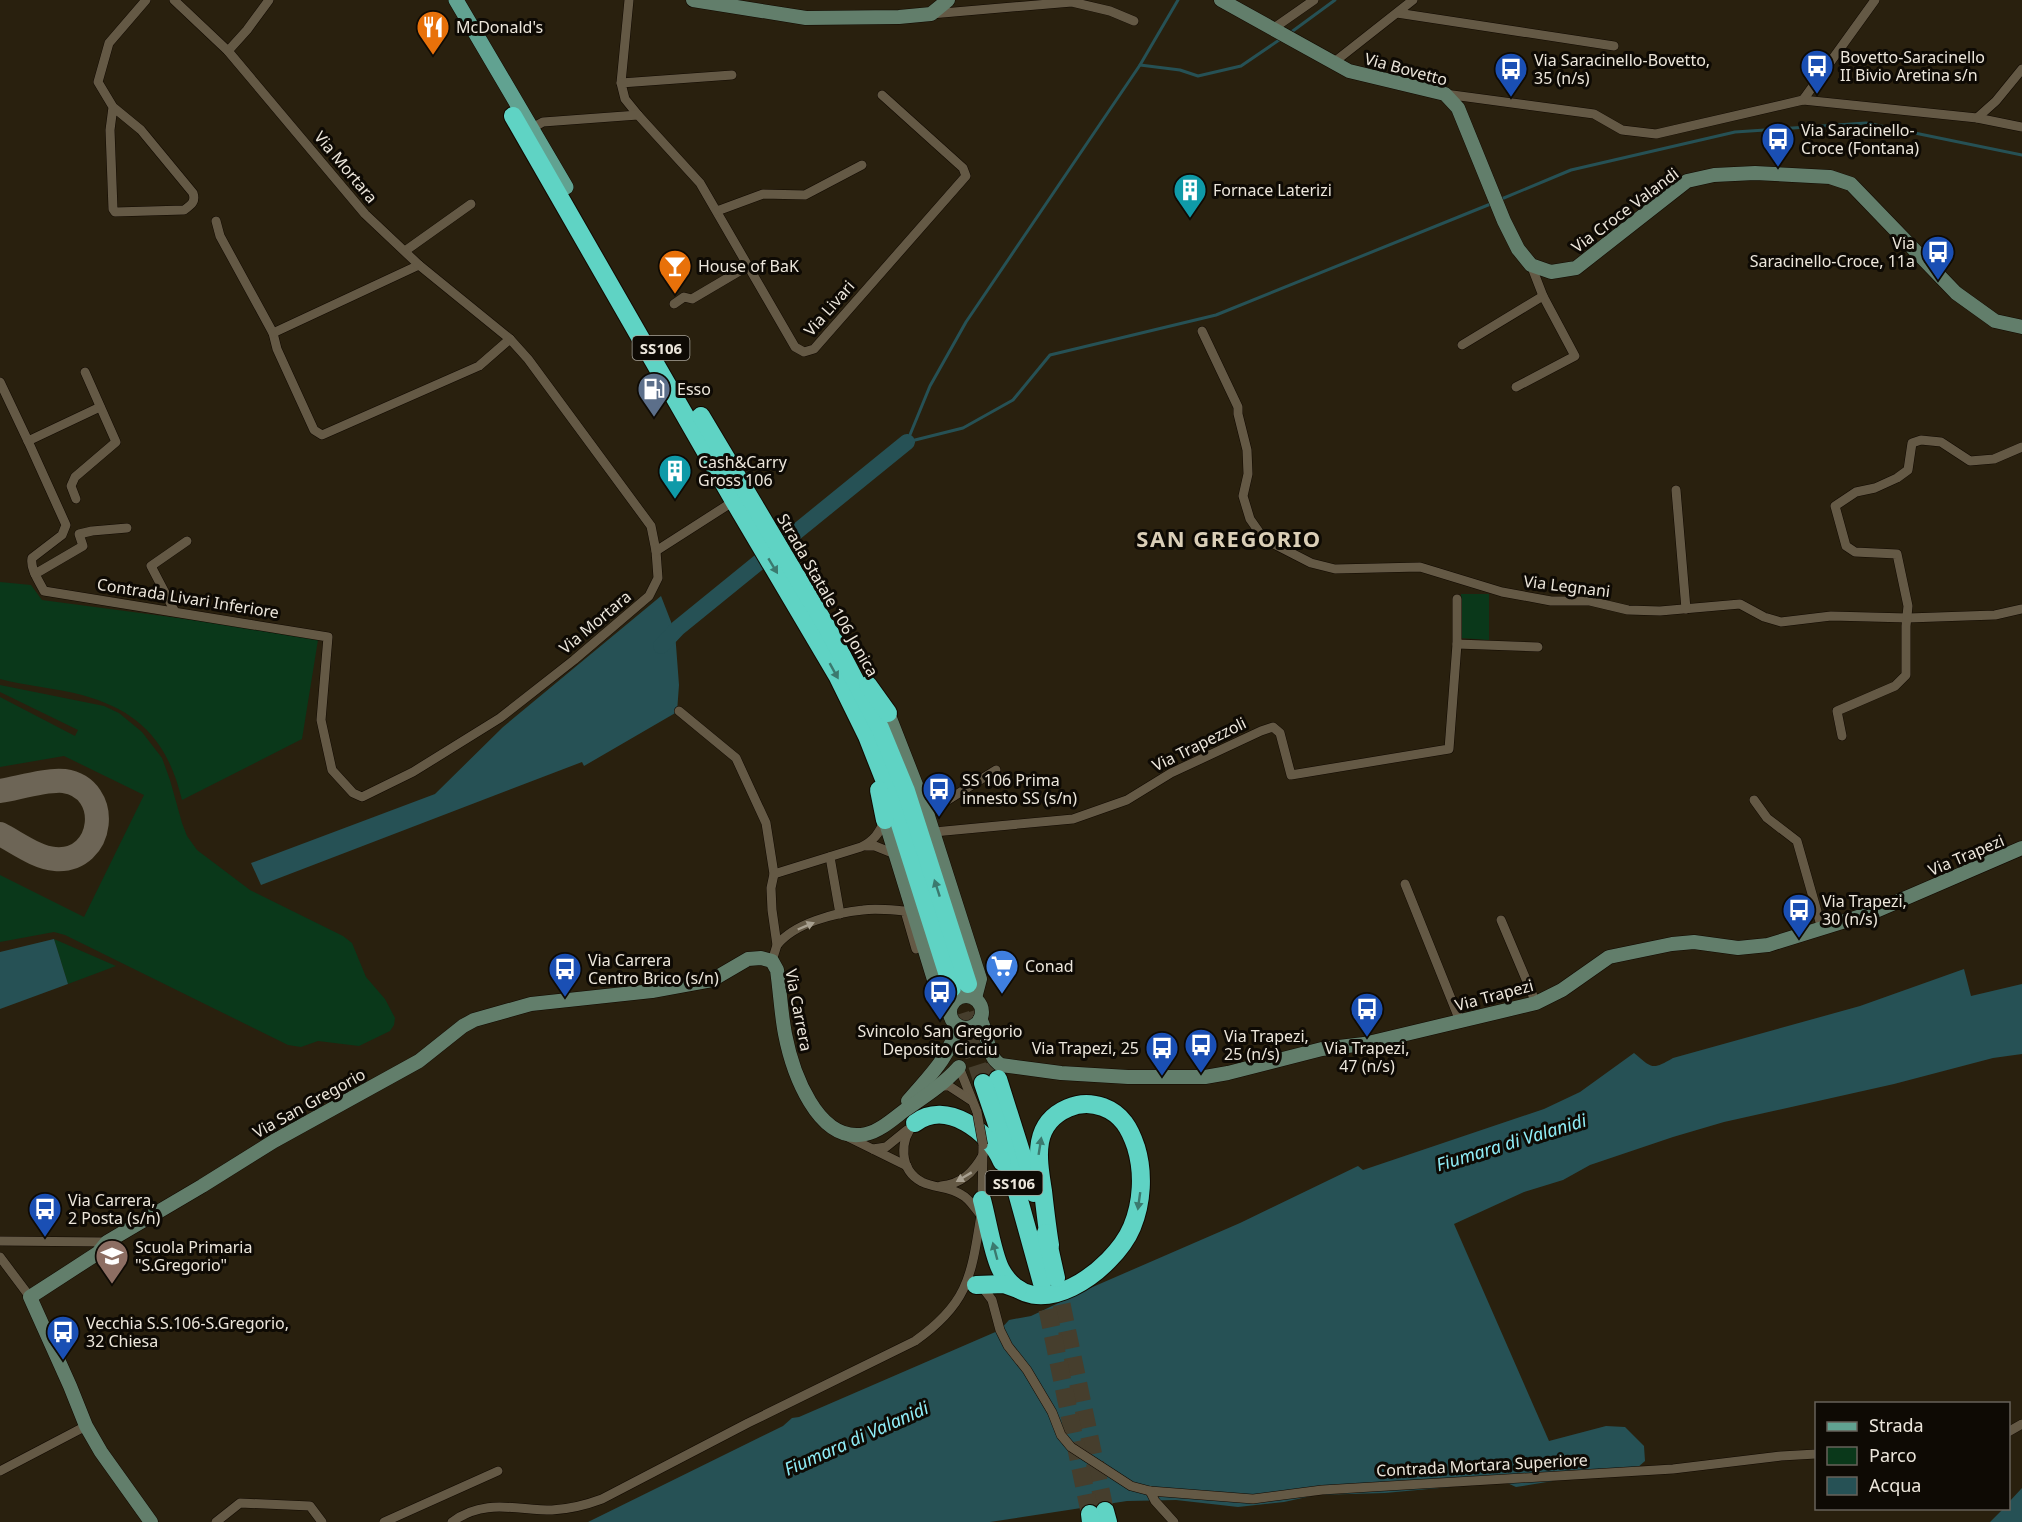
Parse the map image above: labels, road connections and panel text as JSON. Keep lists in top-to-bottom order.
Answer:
{
  "streets": {
    "highway": ["SS106", "Strada Statale 106 Jonica"],
    "street": [
      "Via Bovetto",
      "Via Mortara",
      "Via Croce Valandi",
      "Via Livari",
      "Via Legnani",
      "Contrada Livari Inferiore",
      "Via Trapezzoli",
      "Via Trapezi",
      "Via Carrera",
      "Via San Gregorio",
      "Contrada Mortara Superiore"
    ]
  },
  "crossings": [
    ["Via Bovetto", "Via Croce Valandi"],
    ["Via Mortara", "Contrada Livari Inferiore"],
    ["Via Carrera", "Via San Gregorio"]
  ],
  "districts": ["SAN GREGORIO"],
  "water": ["Fiumara di Valanidi"],
  "places": {
    "restaurant": ["McDonald's"],
    "bus stop": [
      "Bovetto-Saracinello II Bivio Aretina s/n",
      "Via Saracinello-Bovetto, 35 (n/s)",
      "Via Saracinello- Croce (Fontana)",
      "Via Saracinello-Croce, 11a",
      "SS 106 Prima innesto SS (s/n)",
      "Via Trapezi, 30 (n/s)",
      "Via Carrera Centro Brico (s/n)",
      "Svincolo San Gregorio Deposito Cicciu",
      "Via Trapezi, 47 (n/s)",
      "Via Trapezi, 25 (n/s)",
      "Via Trapezi, 25",
      "Via Carrera, 2 Posta (s/n)",
      "Vecchia S.S.106-S.Gregorio, 32 Chiesa"
    ],
    "building": ["Fornace Laterizi", "Cash&Carry Gross 106"],
    "bar": ["House of BaK"],
    "fuel station": ["Esso"],
    "supermarket": ["Conad"],
    "school or university": ["Scuola Primaria \"S.Gregorio\""]
  },
  "legend": ["Strada", "Parco", "Acqua"]
}
